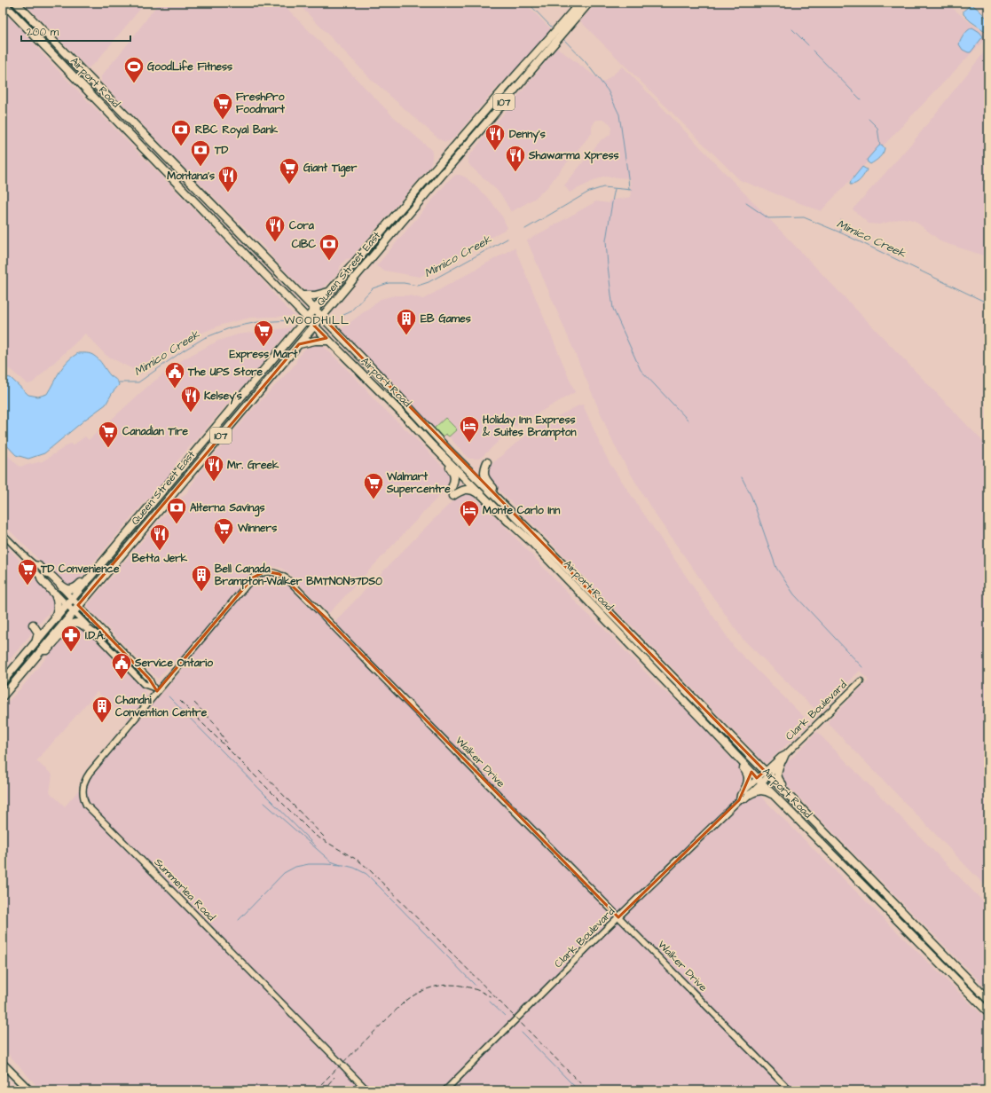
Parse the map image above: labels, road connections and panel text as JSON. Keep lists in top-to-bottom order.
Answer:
{
  "streets": {
    "main road": ["Airport Road", "107", "Queen Street East"],
    "street": ["Clark Boulevard", "Walker Drive", "Summerlea Road"]
  },
  "crossings": [
    ["Airport Road", "Queen Street East"],
    ["Airport Road", "Clark Boulevard"],
    ["Clark Boulevard", "Walker Drive"],
    ["Walker Drive", "Summerlea Road"]
  ],
  "districts": ["WOODHILL"],
  "water": ["Mimico Creek"],
  "places": {
    "sports": ["GoodLife Fitness"],
    "supermarket": [
      "FreshPro Foodmart",
      "Giant Tiger",
      "Express Mart",
      "Canadian Tire",
      "Walmart Supercentre",
      "Winners",
      "TD Convenience"
    ],
    "bank": [
      "RBC Royal Bank",
      "TD",
      "CIBC",
      "Alterna Savings"
    ],
    "restaurant": [
      "Denny's",
      "Shawarma Xpress",
      "Montana's",
      "Cora",
      "Kelsey's",
      "Mr. Greek",
      "Betta Jerk"
    ],
    "building": ["EB Games", "Bell Canada Brampton-Walker BMTNON37DS0", "Chandni Convention Centre"],
    "public building": ["The UPS Store", "Service Ontario"],
    "hotel": ["Holiday Inn Express & Suites Brampton", "Monte Carlo Inn"],
    "pharmacy": ["I.D.A."]
  },
  "scale_bar": "200 m"
}
